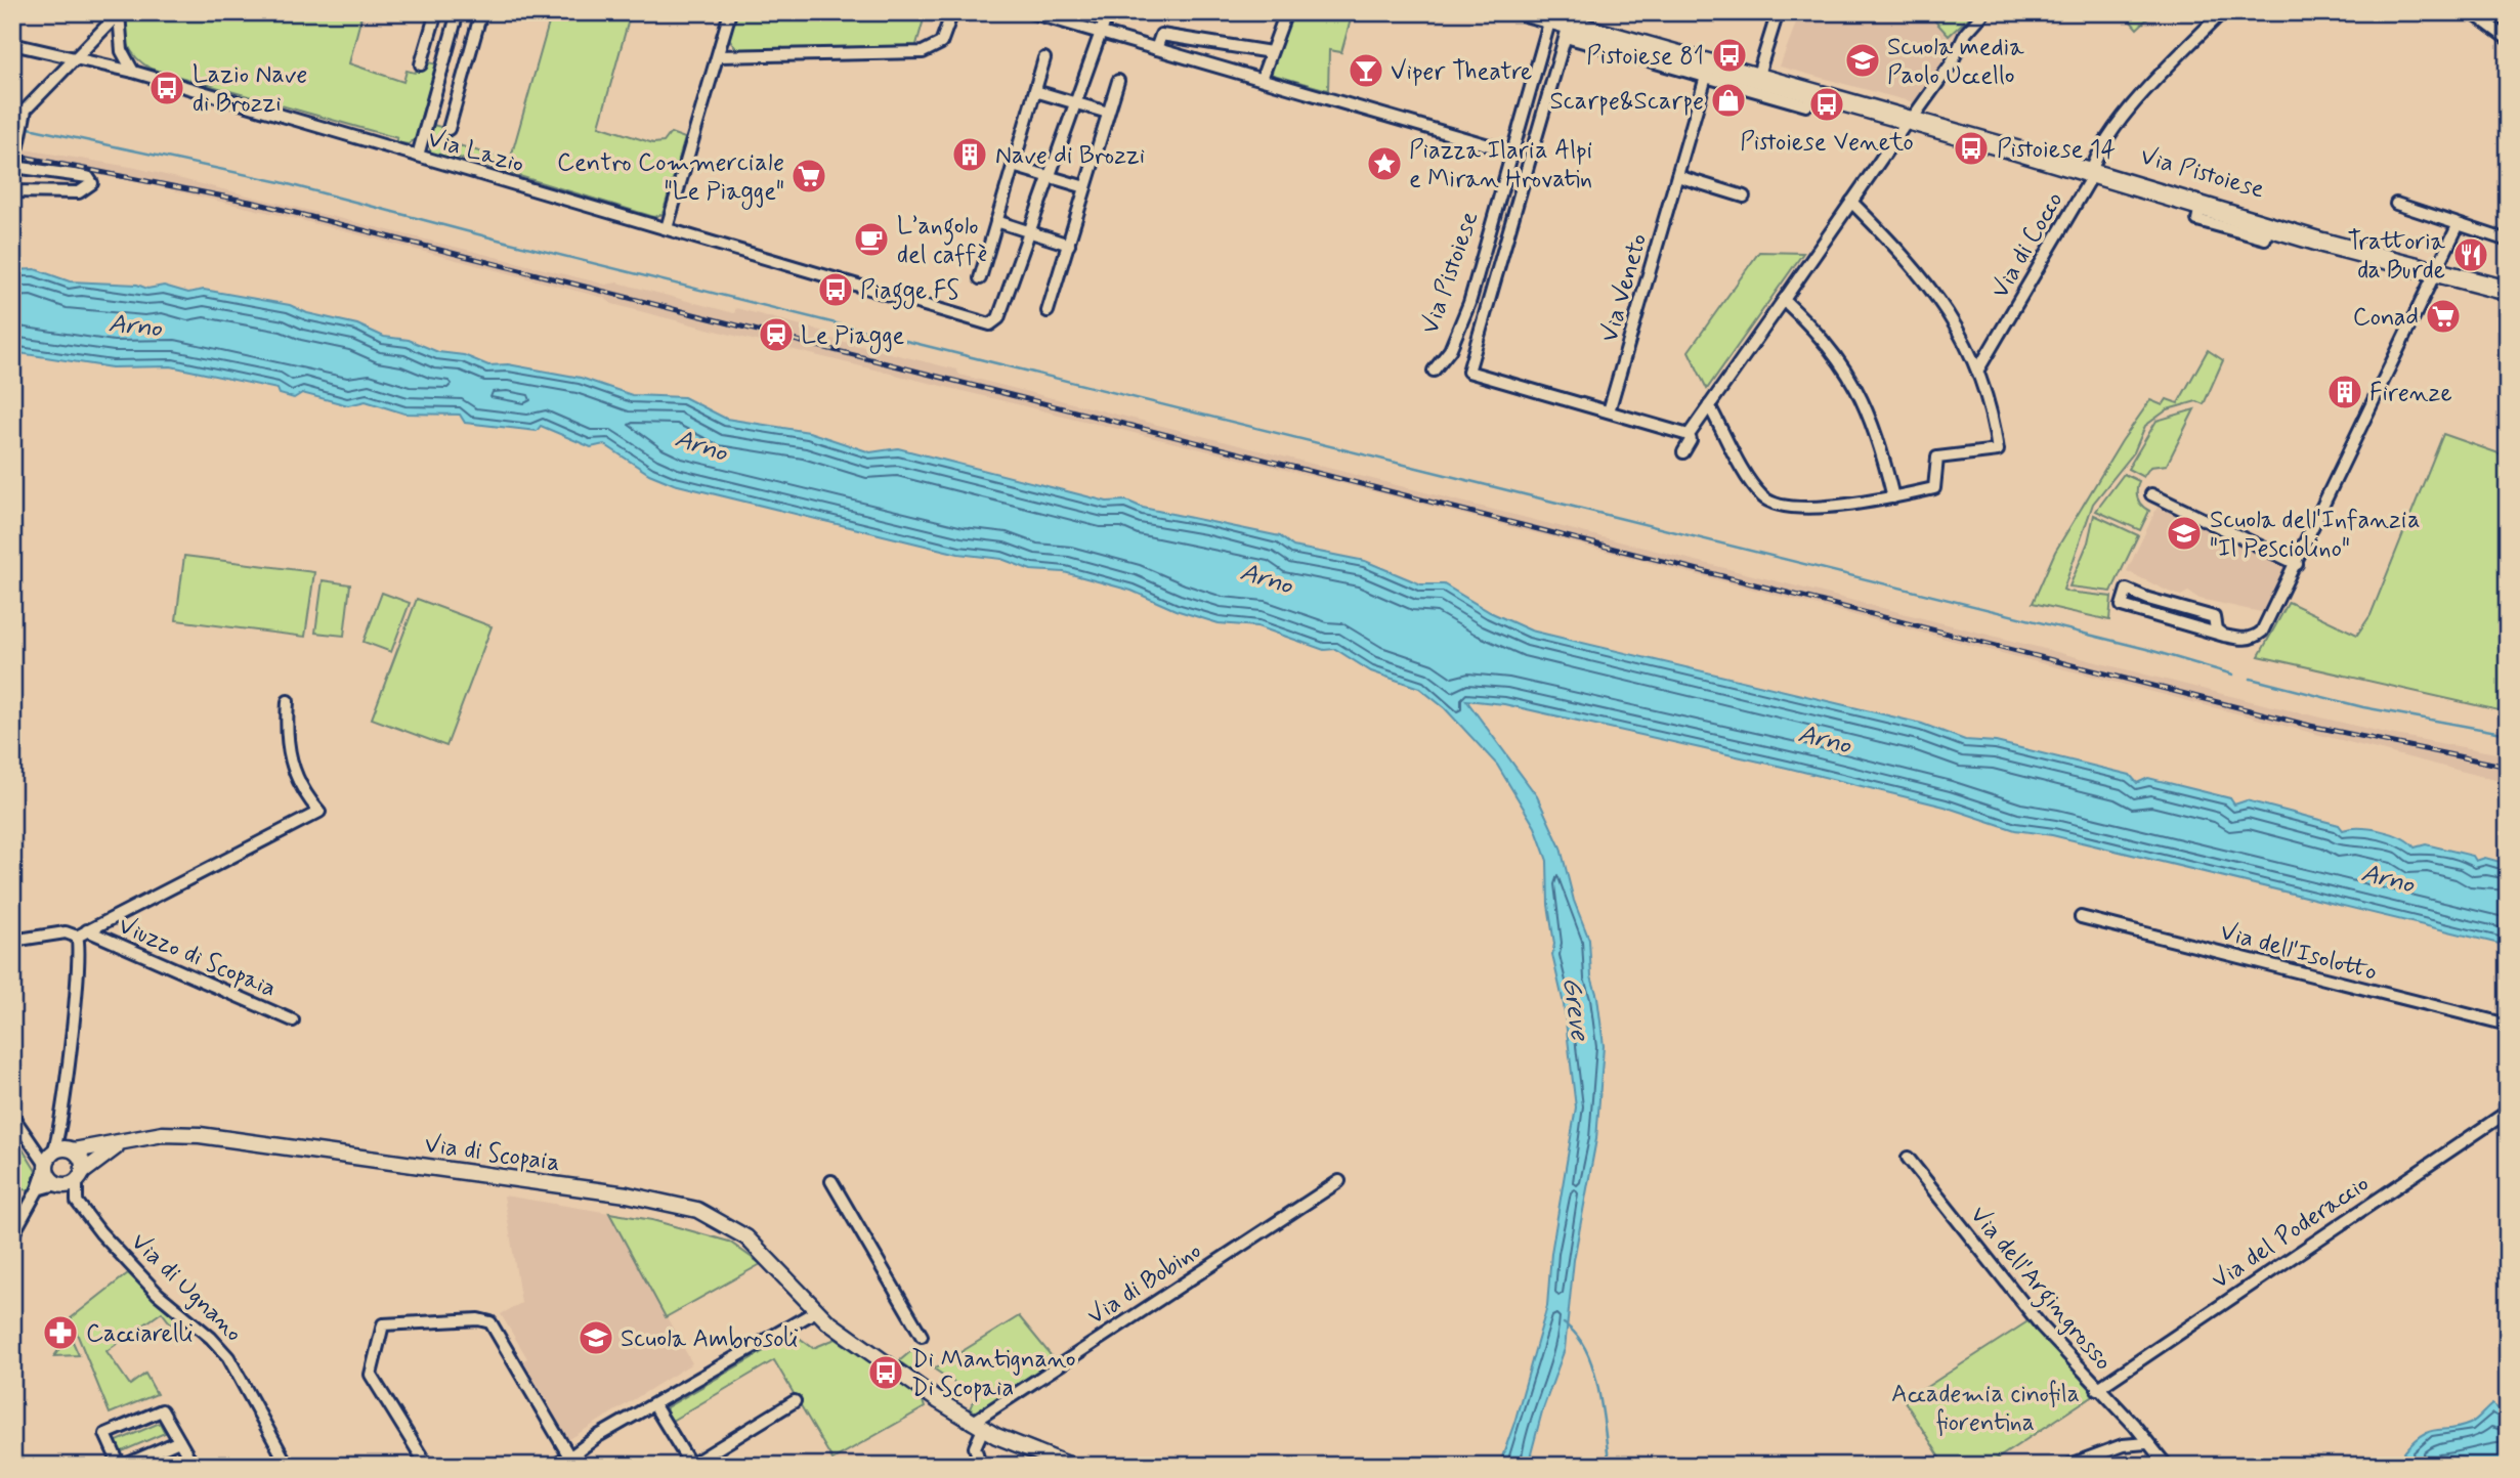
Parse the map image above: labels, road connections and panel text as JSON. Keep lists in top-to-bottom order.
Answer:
{
  "streets": {
    "main road": ["Via Pistoiese"],
    "street": [
      "Via Lazio",
      "Via di Cocco",
      "Via Veneto",
      "Via dell'Isolotto",
      "Viuzzo di Scopaia",
      "Via di Scopaia",
      "Via del Poderaccio",
      "Via di Bobino",
      "Via di Ugnano",
      "Via dell'Argingrosso"
    ]
  },
  "crossings": [
    ["Via Pistoiese", "Via di Cocco"],
    ["Via Pistoiese", "Via Veneto"],
    ["Via di Scopaia", "Via di Bobino"],
    ["Via di Scopaia", "Via di Ugnano"],
    ["Via del Poderaccio", "Via dell'Argingrosso"]
  ],
  "water": ["Arno", "Greve"],
  "parks": ["Accademia cinofila fiorentina"],
  "places": {
    "bus stop": [
      "Pistoiese 81",
      "Lazio Nave di Brozzi",
      "Pistoiese Veneto",
      "Pistoiese 14",
      "Piagge FS",
      "Di Mantignano Di Scopaia"
    ],
    "school or university": ["Scuola media Paolo Uccello", "Scuola dell'Infanzia \"Il Pesciolino\"", "Scuola Ambrosoli"],
    "bar": ["Viper Theatre"],
    "shop": ["Scarpe&Scarpe"],
    "building": ["Nave di Brozzi", "Firenze"],
    "place": ["Piazza Ilaria Alpi e Miran Hrovatin"],
    "supermarket": ["Centro Commerciale \"Le Piagge\"", "Conad"],
    "cafe": ["L’angolo del caffè"],
    "restaurant": ["Trattoria da Burde"],
    "station": ["Le Piagge"],
    "pharmacy": ["Cacciarelli"]
  }
}
